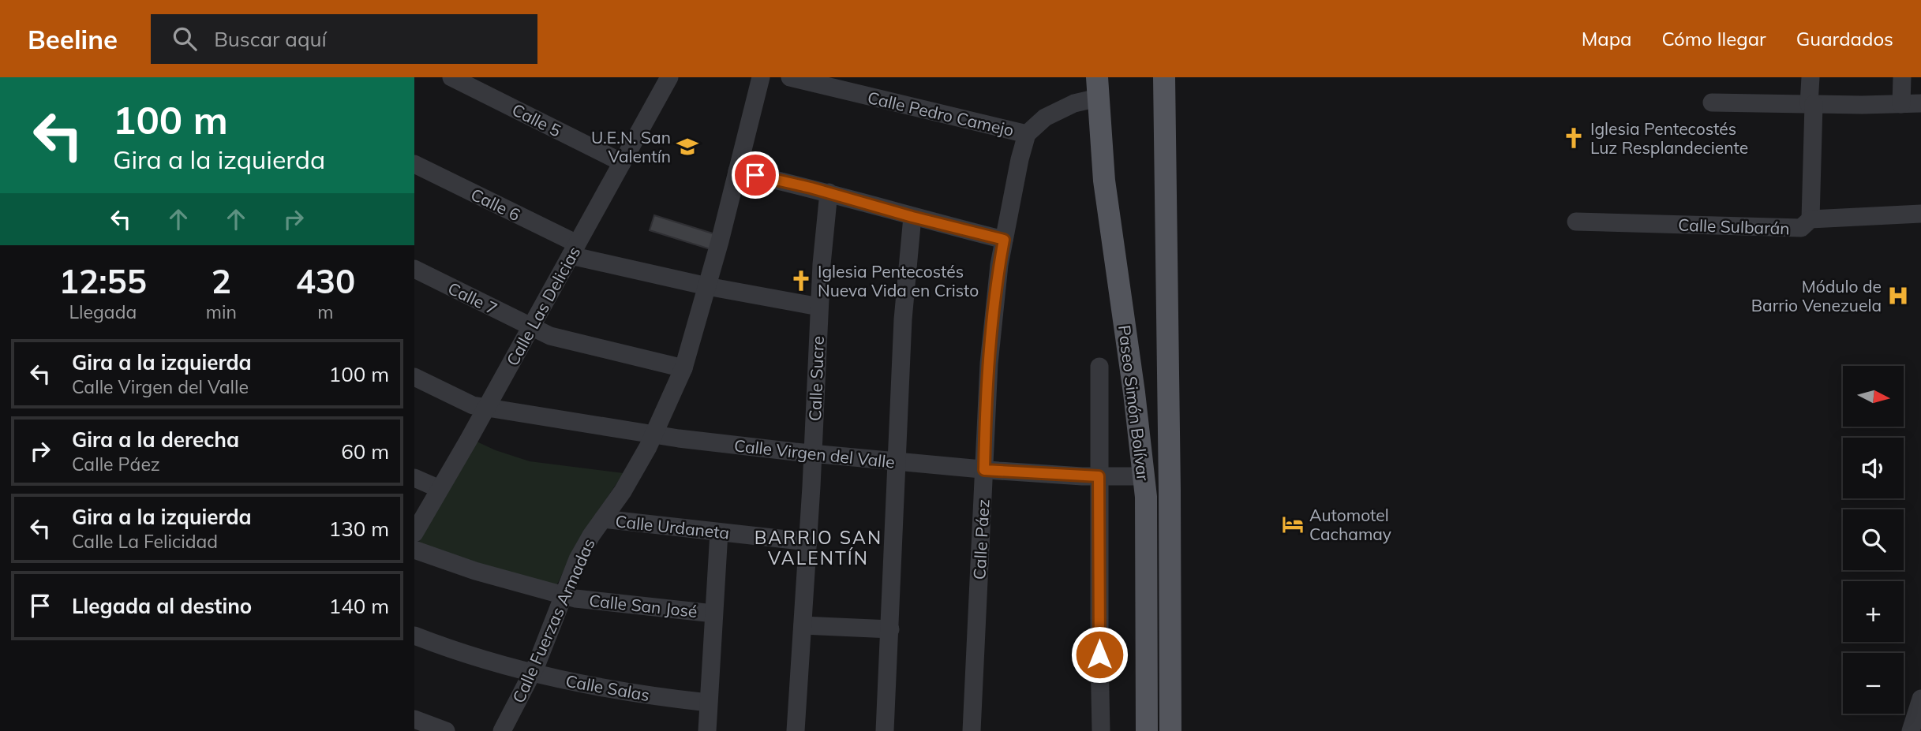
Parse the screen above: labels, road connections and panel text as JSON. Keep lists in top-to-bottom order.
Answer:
{
  "streets": {
    "main road": ["Paseo Simón Bolívar"],
    "street": [
      "Calle Pedro Camejo",
      "Calle 5",
      "Calle 6",
      "Calle Sulbarán",
      "Calle 7",
      "Calle Las Delicias",
      "Calle Sucre",
      "Calle Virgen del Valle",
      "Calle Urdaneta",
      "Calle Páez",
      "Calle San José",
      "Calle Fuerzas Armadas",
      "Calle Salas"
    ]
  },
  "crossings": [
    ["Calle Pedro Camejo", "Calle Páez"],
    ["Calle 5", "Calle Las Delicias"],
    ["Calle 6", "Calle Las Delicias"],
    ["Calle 6", "Calle Sucre"],
    ["Calle 6", "Calle Fuerzas Armadas"],
    ["Calle 7", "Calle Las Delicias"],
    ["Calle 7", "Calle Fuerzas Armadas"],
    ["Calle Las Delicias", "Calle Virgen del Valle"],
    ["Calle Sucre", "Calle Virgen del Valle"],
    ["Calle Sucre", "Calle Urdaneta"],
    ["Paseo Simón Bolívar", "Calle Virgen del Valle"],
    ["Calle Virgen del Valle", "Calle Páez"],
    ["Calle Virgen del Valle", "Calle Fuerzas Armadas"],
    ["Calle Urdaneta", "Calle Fuerzas Armadas"],
    ["Calle San José", "Calle Fuerzas Armadas"],
    ["Calle Fuerzas Armadas", "Calle Salas"]
  ],
  "districts": ["BARRIO SAN VALENTÍN"],
  "places": {
    "church": ["Iglesia Pentecostés Luz Resplandeciente", "Iglesia Pentecostés Nueva Vida en Cristo"],
    "school or university": ["U.E.N. San Valentín"],
    "hospital": ["Módulo de Barrio Venezuela"],
    "hotel": ["Automotel Cachamay"]
  },
  "north": "right",
  "page": {
    "header": "Beeline",
    "search": "Buscar aquí",
    "nav": ["Mapa", "Cómo llegar", "Guardados"],
    "turn": ["100 m", "Gira a la izquierda"],
    "eta": [
      "12:55",
      "Llegada",
      "2",
      "min",
      "430",
      "m"
    ],
    "list": [
      {
        "name": "Gira a la izquierda",
        "note": "Calle Virgen del Valle",
        "value": "100 m"
      },
      {
        "name": "Gira a la derecha",
        "note": "Calle Páez",
        "value": "60 m"
      },
      {
        "name": "Gira a la izquierda",
        "note": "Calle La Felicidad",
        "value": "130 m"
      },
      {
        "name": "Llegada al destino",
        "value": "140 m"
      }
    ],
    "map_buttons": ["+", "−"]
  }
}
